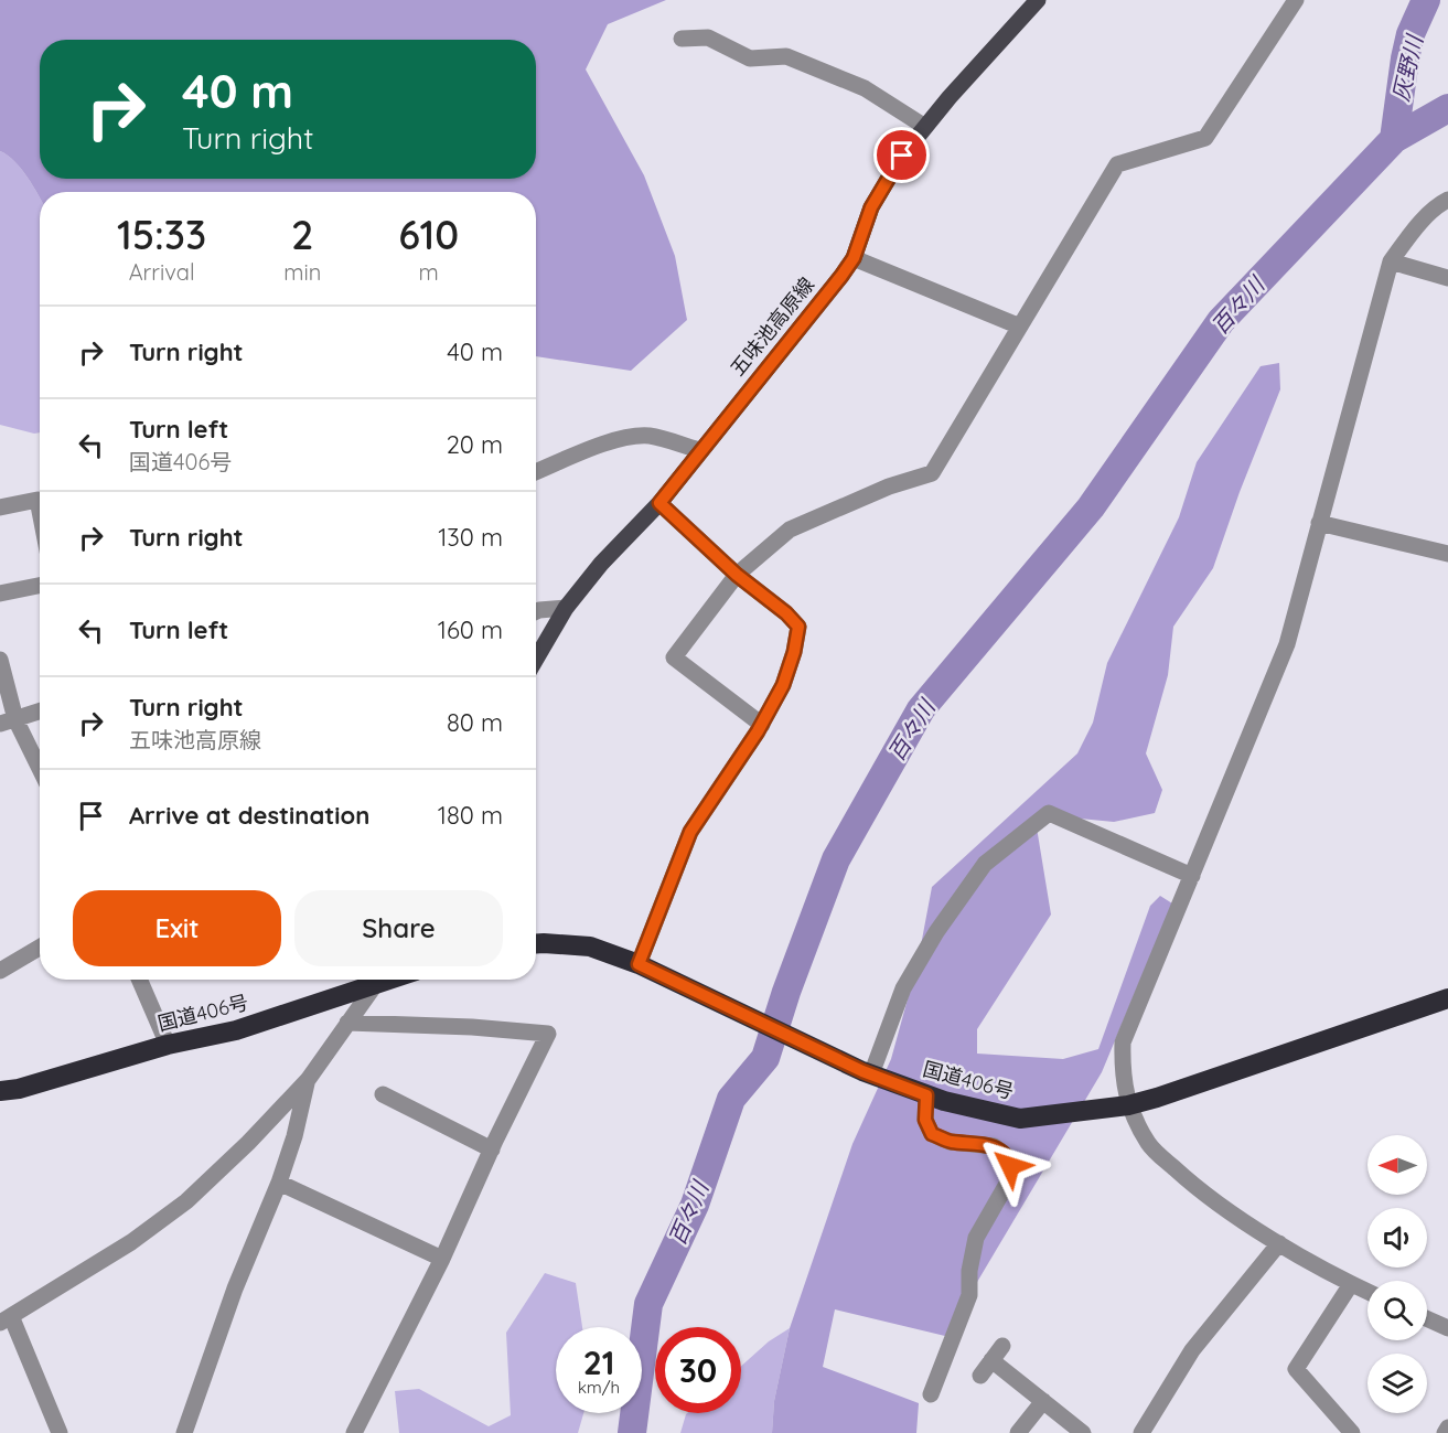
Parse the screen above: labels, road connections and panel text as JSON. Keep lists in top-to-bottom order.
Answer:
{
  "streets": {
    "highway": ["国道406号"],
    "main road": ["五味池高原線"]
  },
  "water": ["灰野川", "百々川"],
  "north": "left",
  "page": {
    "turn": ["40 m", "Turn right"],
    "eta": [
      "15:33",
      "Arrival",
      "2",
      "min",
      "610",
      "m"
    ],
    "list": [
      {
        "name": "Turn right",
        "value": "40 m"
      },
      {
        "name": "Turn left",
        "note": "国道406号",
        "value": "20 m"
      },
      {
        "name": "Turn right",
        "value": "130 m"
      },
      {
        "name": "Turn left",
        "value": "160 m"
      },
      {
        "name": "Turn right",
        "note": "五味池高原線",
        "value": "80 m"
      },
      {
        "name": "Arrive at destination",
        "value": "180 m"
      }
    ],
    "buttons": ["Exit", "Share"],
    "speed": "21 km/h",
    "limit": "30"
  }
}
